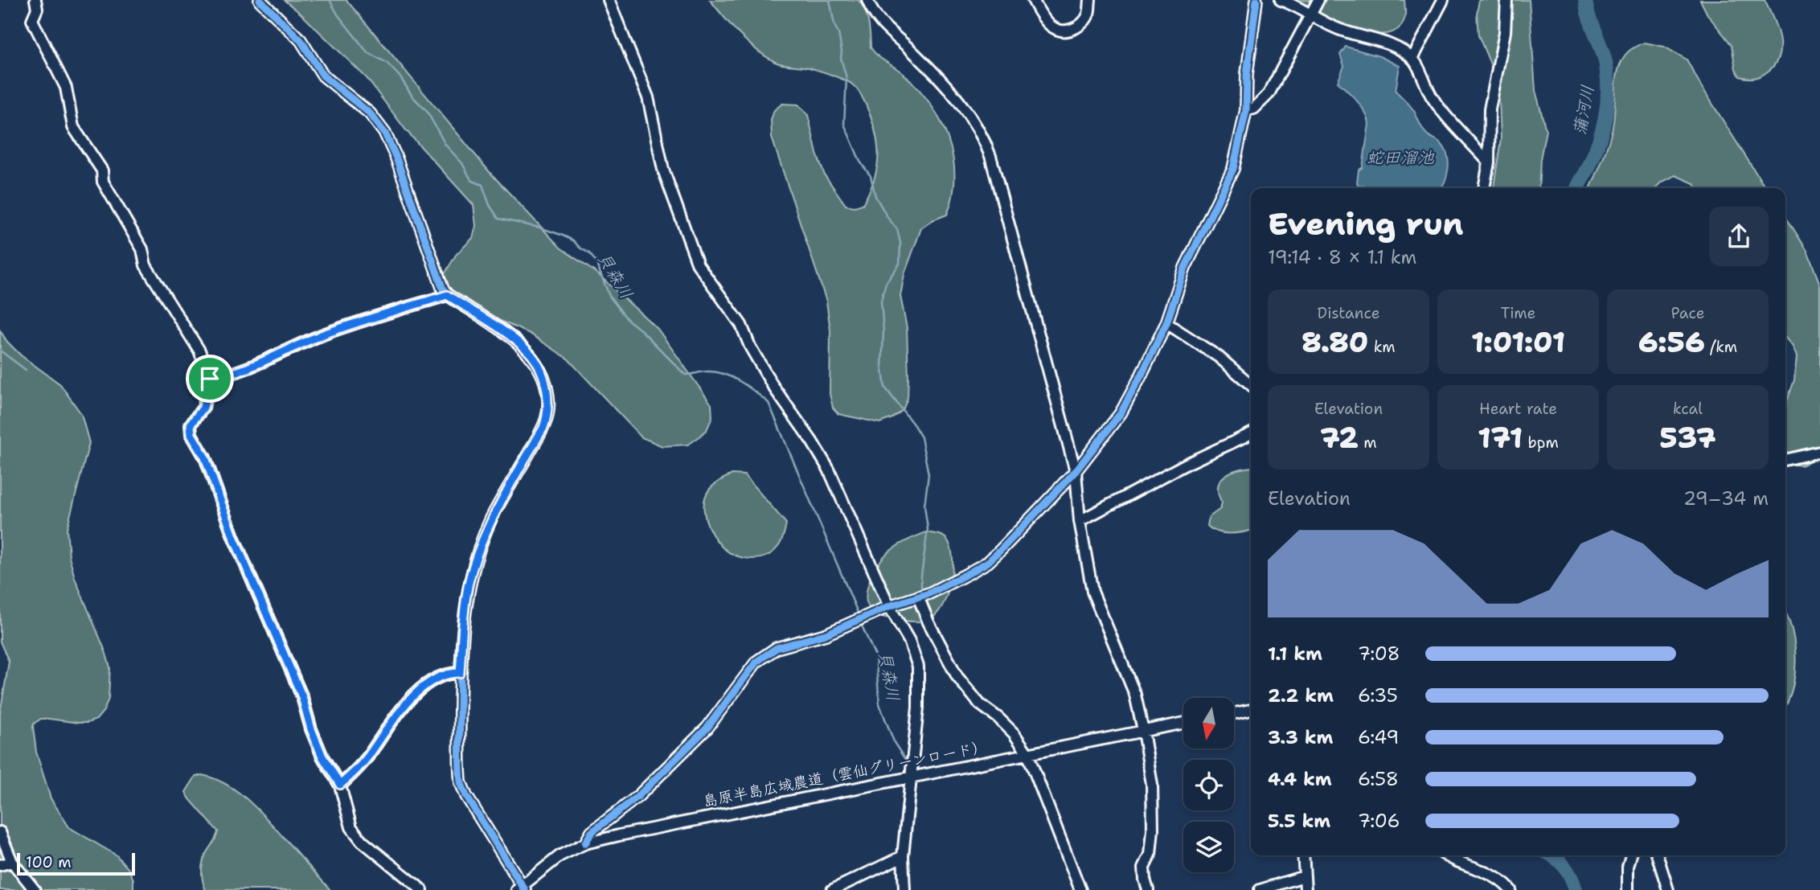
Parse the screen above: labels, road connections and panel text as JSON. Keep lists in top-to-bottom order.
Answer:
{
  "streets": {
    "street": ["島原半島広域農道（雲仙グリーンロード）"]
  },
  "water": ["蒲河川", "蛇田溜池", "貝森川"],
  "scale_bar": "100 m",
  "north": "bottom",
  "page": {
    "heading": ["Evening run", "19:14 · 8 × 1.1 km"],
    "stats": [
      ["Distance", "8.80 km"],
      ["Time", "1:01:01"],
      ["Pace", "6:56 /km"],
      ["Elevation", "72 m"],
      ["Heart rate", "171 bpm"],
      ["kcal", "537"]
    ],
    "chart": ["Elevation", "29–34 m"],
    "list": [
      {
        "name": "1.1 km",
        "note": "7:08"
      },
      {
        "name": "2.2 km",
        "note": "6:35"
      },
      {
        "name": "3.3 km",
        "note": "6:49"
      },
      {
        "name": "4.4 km",
        "note": "6:58"
      },
      {
        "name": "5.5 km",
        "note": "7:06"
      }
    ],
    "scale": "100 m"
  }
}
